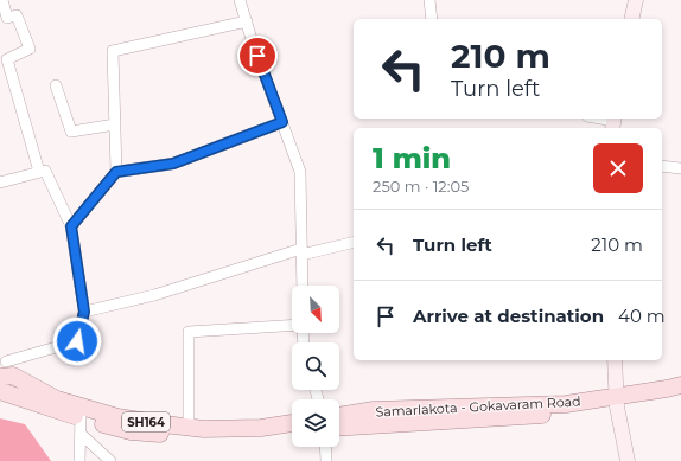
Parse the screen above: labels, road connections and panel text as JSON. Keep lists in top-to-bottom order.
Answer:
{
  "streets": {
    "main road": ["Samarlakota - Gokavaram Road", "SH164"]
  },
  "north": "bottom right",
  "page": {
    "turn": ["210 m", "Turn left"],
    "heading": ["1 min", "250 m · 12:05"],
    "list": [
      {
        "name": "Turn left",
        "value": "210 m"
      },
      {
        "name": "Arrive at destination",
        "value": "40 m"
      }
    ]
  }
}
